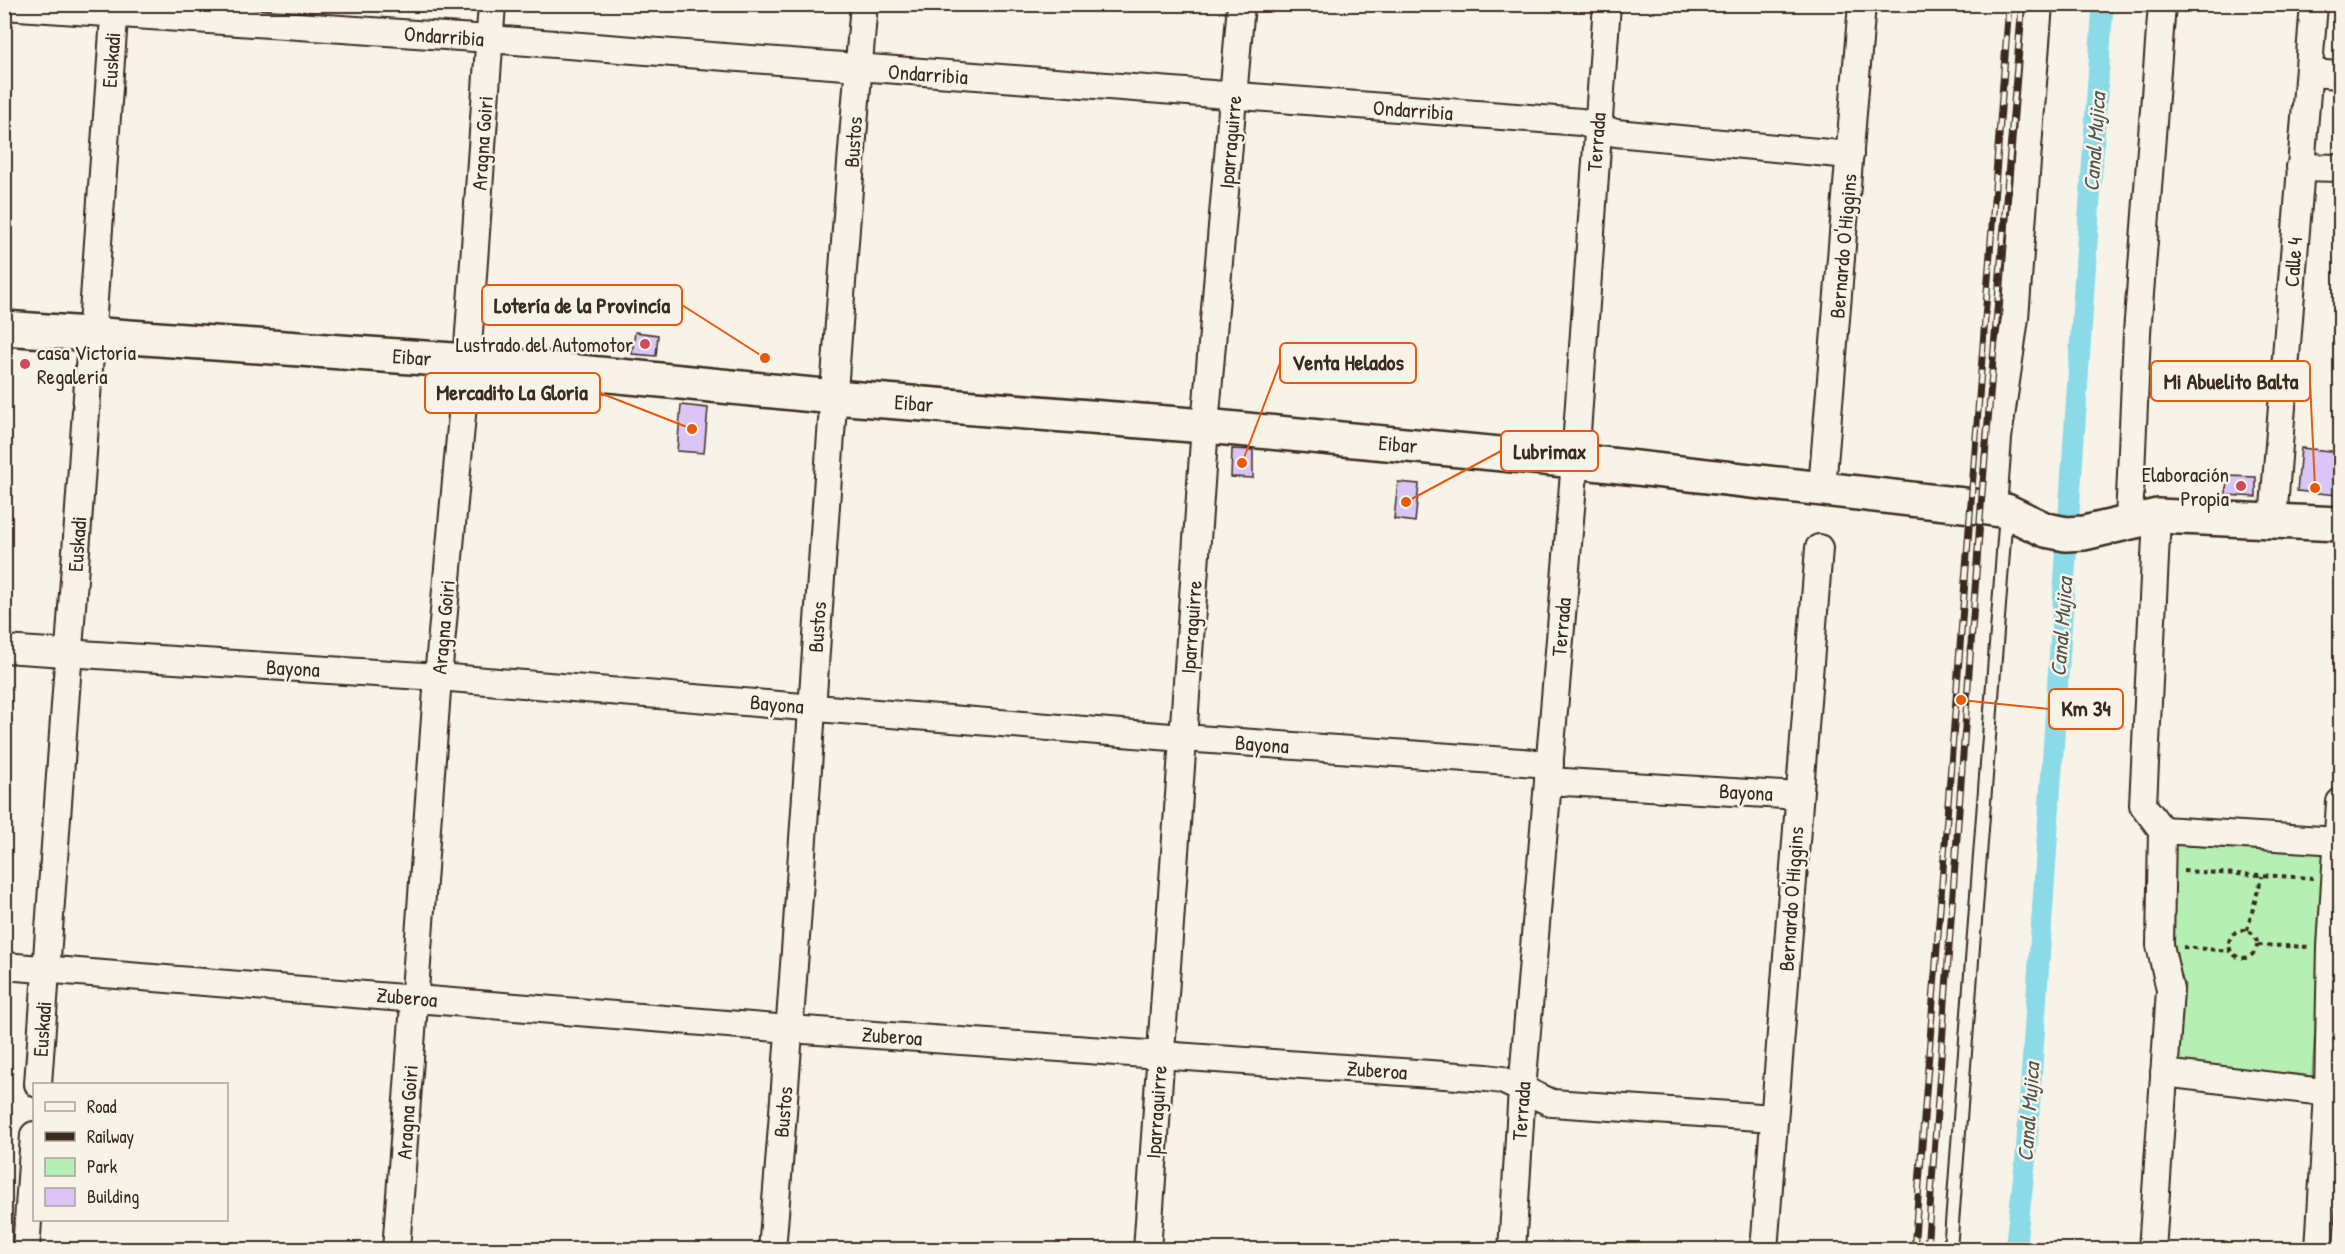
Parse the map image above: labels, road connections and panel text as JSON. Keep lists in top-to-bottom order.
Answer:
{
  "streets": {
    "street": [
      "Ondarribia",
      "Euskadi",
      "Bustos",
      "Iparraguirre",
      "Terrada",
      "Aragna Goiri",
      "Bernardo O'Higgins",
      "Calle 4",
      "Eibar",
      "Bayona",
      "Zuberoa"
    ]
  },
  "crossings": [
    ["Ondarribia", "Euskadi"],
    ["Ondarribia", "Bustos"],
    ["Ondarribia", "Iparraguirre"],
    ["Ondarribia", "Terrada"],
    ["Ondarribia", "Aragna Goiri"],
    ["Ondarribia", "Bernardo O'Higgins"],
    ["Euskadi", "Eibar"],
    ["Euskadi", "Bayona"],
    ["Euskadi", "Zuberoa"],
    ["Bustos", "Eibar"],
    ["Bustos", "Bayona"],
    ["Bustos", "Zuberoa"],
    ["Iparraguirre", "Eibar"],
    ["Iparraguirre", "Bayona"],
    ["Iparraguirre", "Zuberoa"],
    ["Terrada", "Eibar"],
    ["Terrada", "Bayona"],
    ["Terrada", "Zuberoa"],
    ["Aragna Goiri", "Eibar"],
    ["Aragna Goiri", "Bayona"],
    ["Aragna Goiri", "Zuberoa"],
    ["Bernardo O'Higgins", "Eibar"],
    ["Bernardo O'Higgins", "Bayona"],
    ["Bernardo O'Higgins", "Zuberoa"],
    ["Calle 4", "Eibar"]
  ],
  "water": ["Canal Mujica"],
  "places": [
    "Lustrado del Automotor",
    "Lotería de la Provincía",
    "casa Victoria Regaleria",
    "Mercadito La Gloria",
    "Venta Helados",
    "Elaboración Propia",
    "Mi Abuelito Balta",
    "Lubrimax",
    "Km 34"
  ],
  "legend": [
    "Road",
    "Railway",
    "Park",
    "Building"
  ]
}
